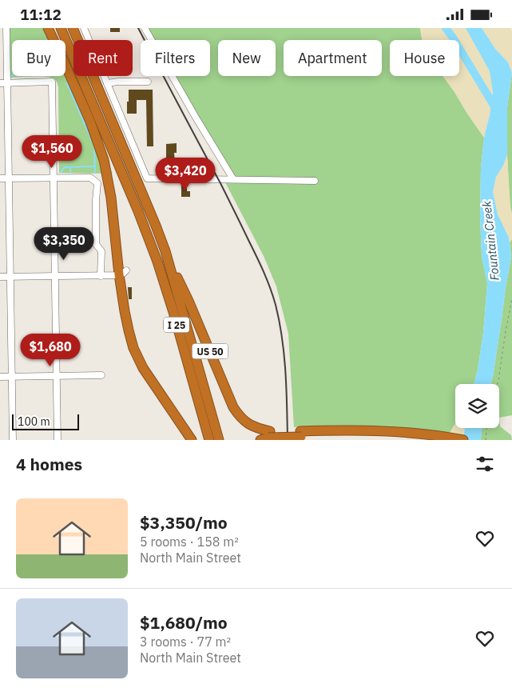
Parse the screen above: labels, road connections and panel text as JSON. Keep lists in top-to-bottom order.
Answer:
{
  "streets": {
    "highway": ["I 25", "US 50"]
  },
  "crossings": [
    ["I 25", "US 50"]
  ],
  "water": ["Fountain Creek"],
  "scale_bar": "100 m",
  "page": {
    "status": "11:12",
    "chip": [
      "Buy",
      "Rent",
      "Filters",
      "New",
      "Apartment",
      "House"
    ],
    "price": [
      "$1,560",
      "$3,420",
      "$3,350",
      "$1,680"
    ],
    "scale": "100 m",
    "heading": "4 homes",
    "list": [
      {
        "name": "$3,350/mo",
        "note": "5 rooms · 158 m² · North Main Street"
      },
      {
        "name": "$1,680/mo",
        "note": "3 rooms · 77 m² · North Main Street"
      }
    ]
  }
}
